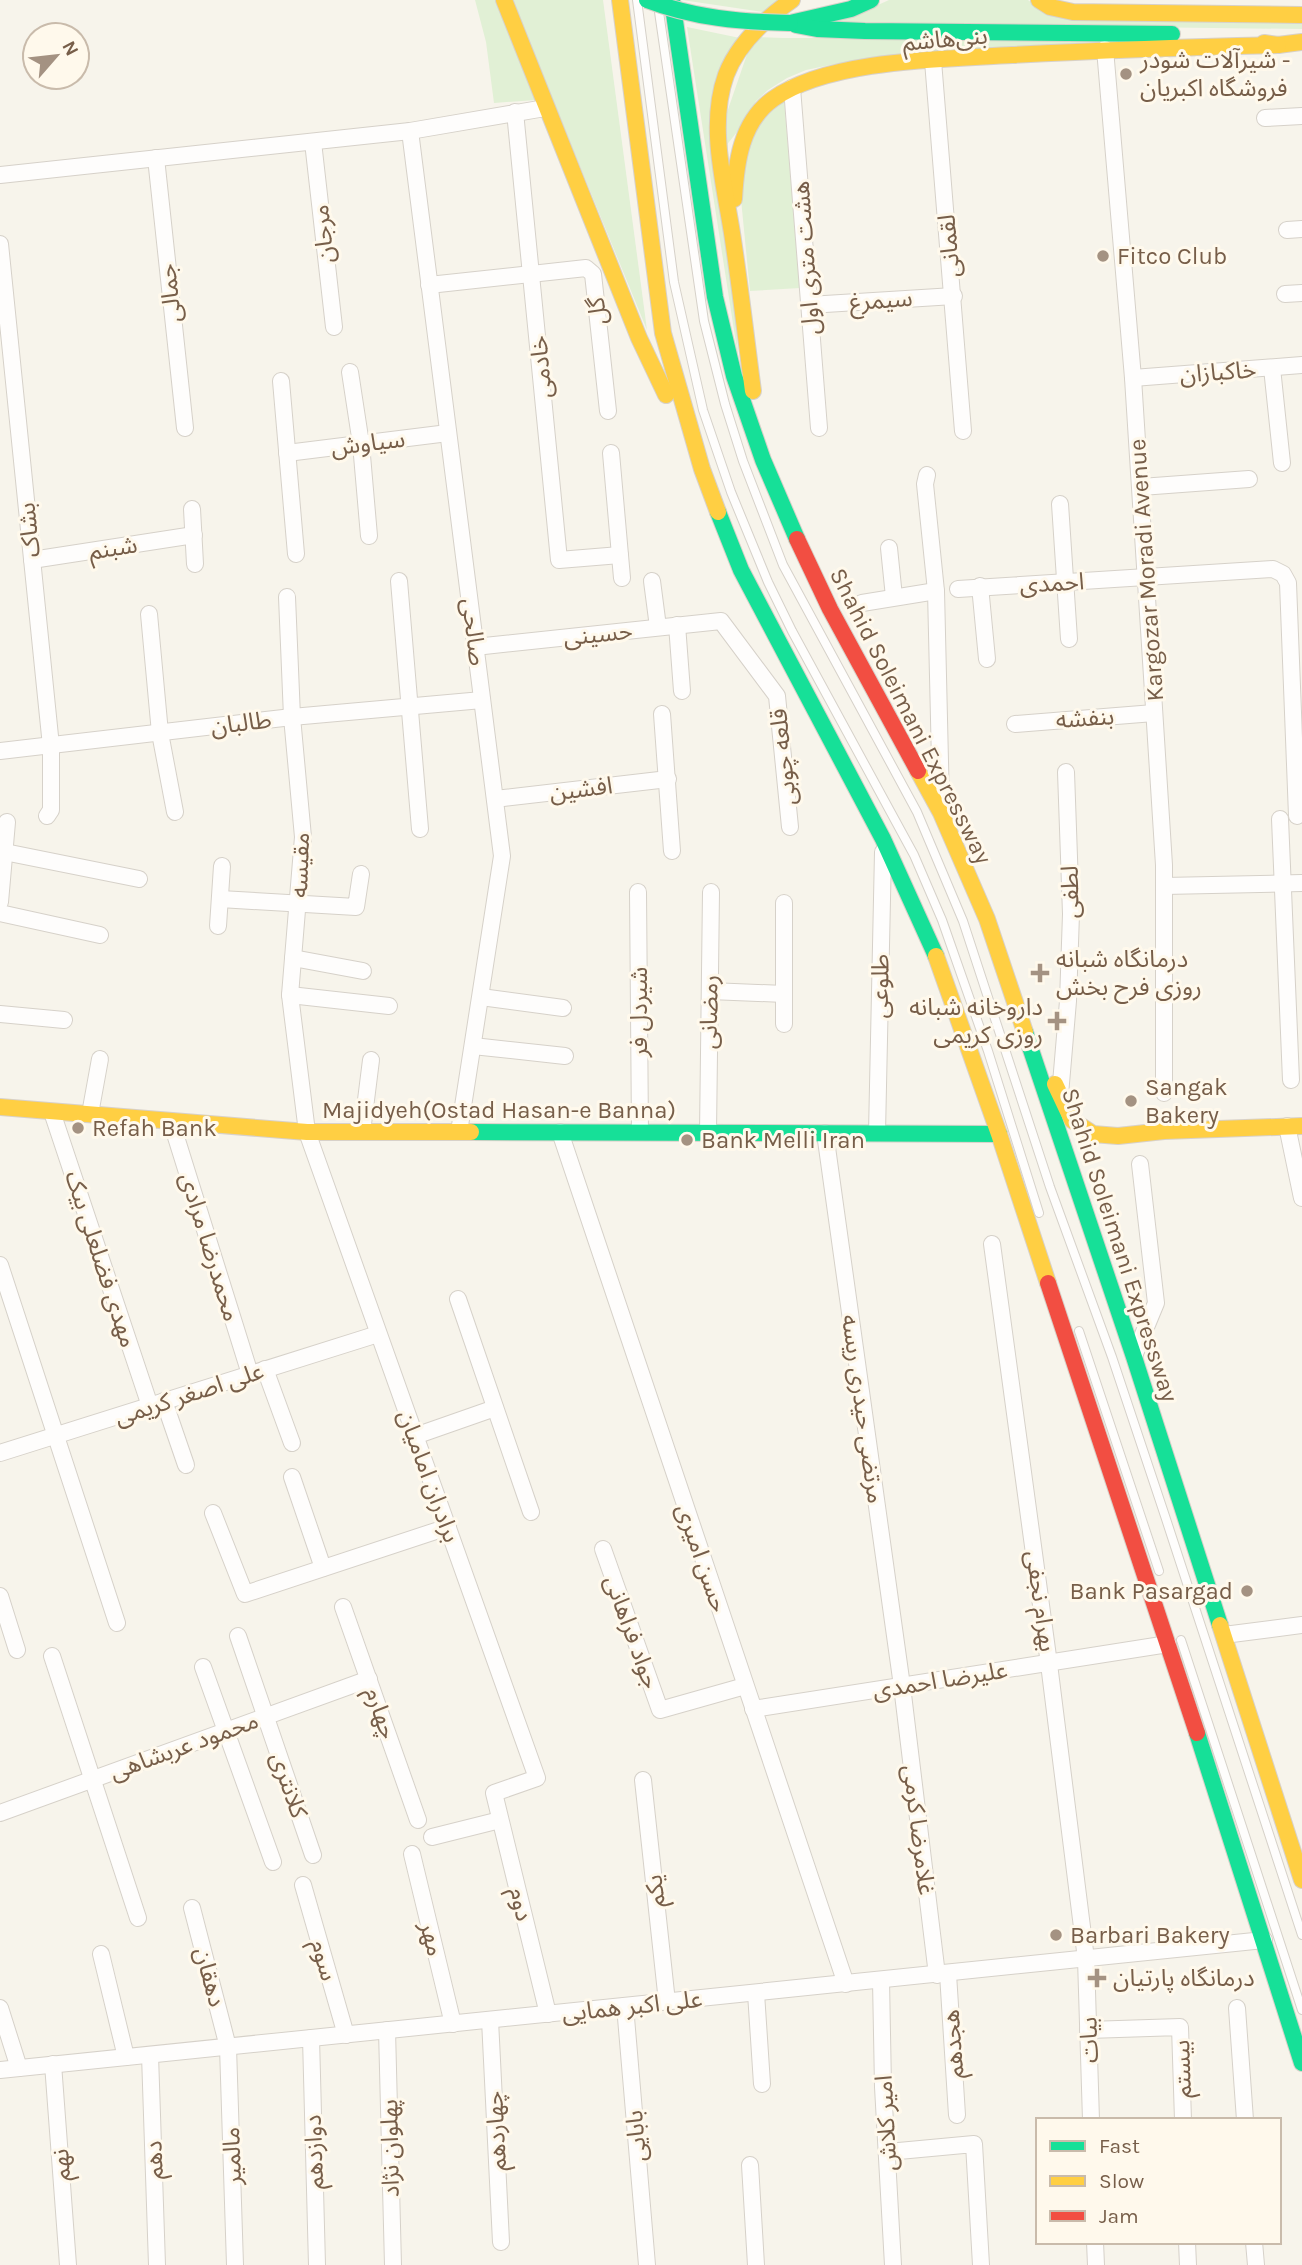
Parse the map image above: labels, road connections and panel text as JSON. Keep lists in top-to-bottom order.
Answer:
{
  "streets": {
    "main road": ["بنی‌هاشم", "Shahid Soleimani Expressway", "Majidyeh(Ostad Hasan-e Banna)"],
    "street": [
      "مرجان",
      "لقمانی",
      "هشت متری اول",
      "جمالی",
      "سیمرغ",
      "گل",
      "خادمی",
      "خاکبازان",
      "سیاوش",
      "بشاک",
      "شبنم",
      "Kargozar Moradi Avenue",
      "احمدی",
      "صالحی",
      "حسینی",
      "بنفشه",
      "طالبان",
      "قلعه چوبی",
      "افشین",
      "مقیسه",
      "لطفی",
      "طلوعی",
      "شیردل فر",
      "رمضانی",
      "محمدرضا مرادی",
      "مهدی فضلعلی بیک",
      "علی اصغر کریمی",
      "مرتضی حیدری ریسه",
      "برادران امامیان",
      "حسن امیری",
      "بهرام نجفی",
      "جواد فراهانی",
      "علیرضا احمدی",
      "چهارم",
      "محمود عربشاهی",
      "کلانتری",
      "غلامرضا کرمی",
      "یکم",
      "دوم",
      "مهر",
      "سوم",
      "دهقان",
      "علی اکبر همایی",
      "بیات",
      "هجدهم",
      "بیستم",
      "امیر کلاش",
      "چهاردهم",
      "بابایی",
      "پهلوان نژاد",
      "دوازدهم",
      "مالمیر",
      "دهم",
      "نهم"
    ]
  },
  "crossings": [
    ["بنی‌هاشم", "لقمانی"],
    ["بنی‌هاشم", "هشت متری اول"],
    ["بنی‌هاشم", "Kargozar Moradi Avenue"],
    ["لقمانی", "سیمرغ"],
    ["هشت متری اول", "سیمرغ"],
    ["گل", "خادمی"],
    ["خاکبازان", "Kargozar Moradi Avenue"],
    ["سیاوش", "صالحی"],
    ["بشاک", "شبنم"],
    ["بشاک", "طالبان"],
    ["Kargozar Moradi Avenue", "احمدی"],
    ["Kargozar Moradi Avenue", "بنفشه"],
    ["صالحی", "حسینی"],
    ["صالحی", "طالبان"],
    ["صالحی", "افشین"],
    ["صالحی", "Majidyeh(Ostad Hasan-e Banna)"],
    ["حسینی", "قلعه چوبی"],
    ["طالبان", "مقیسه"],
    ["مقیسه", "Majidyeh(Ostad Hasan-e Banna)"],
    ["مقیسه", "برادران امامیان"],
    ["طلوعی", "Majidyeh(Ostad Hasan-e Banna)"],
    ["شیردل فر", "Majidyeh(Ostad Hasan-e Banna)"],
    ["رمضانی", "Majidyeh(Ostad Hasan-e Banna)"],
    ["Majidyeh(Ostad Hasan-e Banna)", "محمدرضا مرادی"],
    ["Majidyeh(Ostad Hasan-e Banna)", "مهدی فضلعلی بیک"],
    ["Majidyeh(Ostad Hasan-e Banna)", "مرتضی حیدری ریسه"],
    ["Majidyeh(Ostad Hasan-e Banna)", "برادران امامیان"],
    ["Majidyeh(Ostad Hasan-e Banna)", "حسن امیری"],
    ["محمدرضا مرادی", "علی اصغر کریمی"],
    ["مهدی فضلعلی بیک", "علی اصغر کریمی"],
    ["علی اصغر کریمی", "برادران امامیان"],
    ["مرتضی حیدری ریسه", "علیرضا احمدی"],
    ["مرتضی حیدری ریسه", "غلامرضا کرمی"],
    ["برادران امامیان", "دوم"],
    ["حسن امیری", "جواد فراهانی"],
    ["حسن امیری", "علیرضا احمدی"],
    ["حسن امیری", "علی اکبر همایی"],
    ["بهرام نجفی", "علیرضا احمدی"],
    ["بهرام نجفی", "علی اکبر همایی"],
    ["بهرام نجفی", "بیات"],
    ["علیرضا احمدی", "غلامرضا کرمی"],
    ["چهارم", "محمود عربشاهی"],
    ["محمود عربشاهی", "کلانتری"],
    ["غلامرضا کرمی", "علی اکبر همایی"],
    ["غلامرضا کرمی", "هجدهم"],
    ["یکم", "علی اکبر همایی"],
    ["دوم", "علی اکبر همایی"],
    ["مهر", "علی اکبر همایی"],
    ["سوم", "علی اکبر همایی"],
    ["دهقان", "علی اکبر همایی"],
    ["دهقان", "مالمیر"],
    ["علی اکبر همایی", "بیات"],
    ["علی اکبر همایی", "هجدهم"],
    ["علی اکبر همایی", "امیر کلاش"],
    ["علی اکبر همایی", "چهاردهم"],
    ["علی اکبر همایی", "بابایی"],
    ["علی اکبر همایی", "پهلوان نژاد"],
    ["علی اکبر همایی", "دوازدهم"],
    ["علی اکبر همایی", "مالمیر"],
    ["علی اکبر همایی", "دهم"],
    ["علی اکبر همایی", "نهم"],
    ["بیات", "بیستم"]
  ],
  "places": {
    "other": [
      "شیرآلات شودر - فروشگاه اکبریان",
      "Fitco Club",
      "Sangak Bakery",
      "Refah Bank",
      "Bank Melli Iran",
      "Bank Pasargad",
      "Barbari Bakery"
    ],
    "health": ["درمانگاه شبانه روزی فرح بخش", "داروخانه شبانه روزی کریمی", "درمانگاه پارتیان"]
  },
  "legend": ["Fast", "Slow", "Jam"],
  "north": "top right"
}
